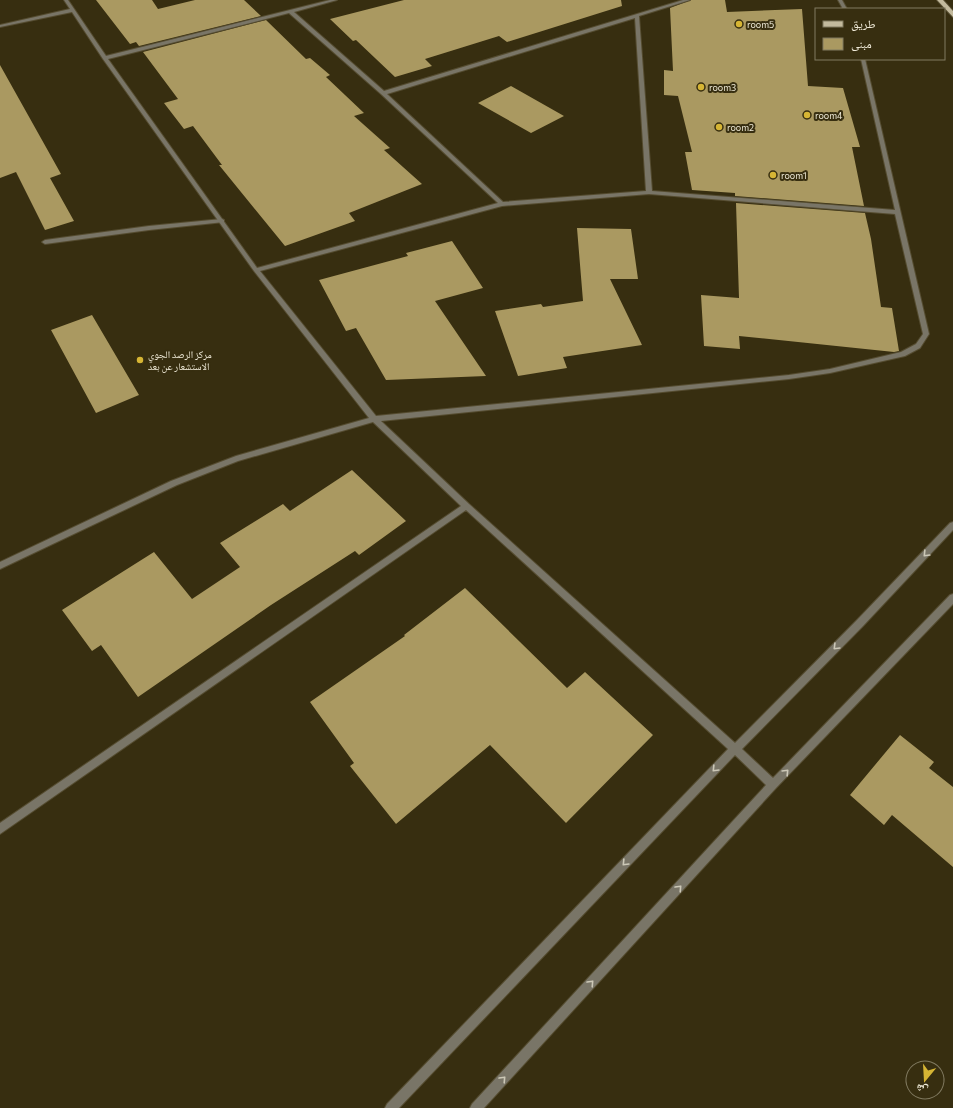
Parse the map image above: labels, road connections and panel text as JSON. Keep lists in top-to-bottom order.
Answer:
{
  "places": [
    "room5",
    "room3",
    "room4",
    "room2",
    "room1",
    "مركز الرصد الجوي الاستشعار عن بعد"
  ],
  "legend": ["طريق", "مبنى"],
  "north": "bottom"
}
